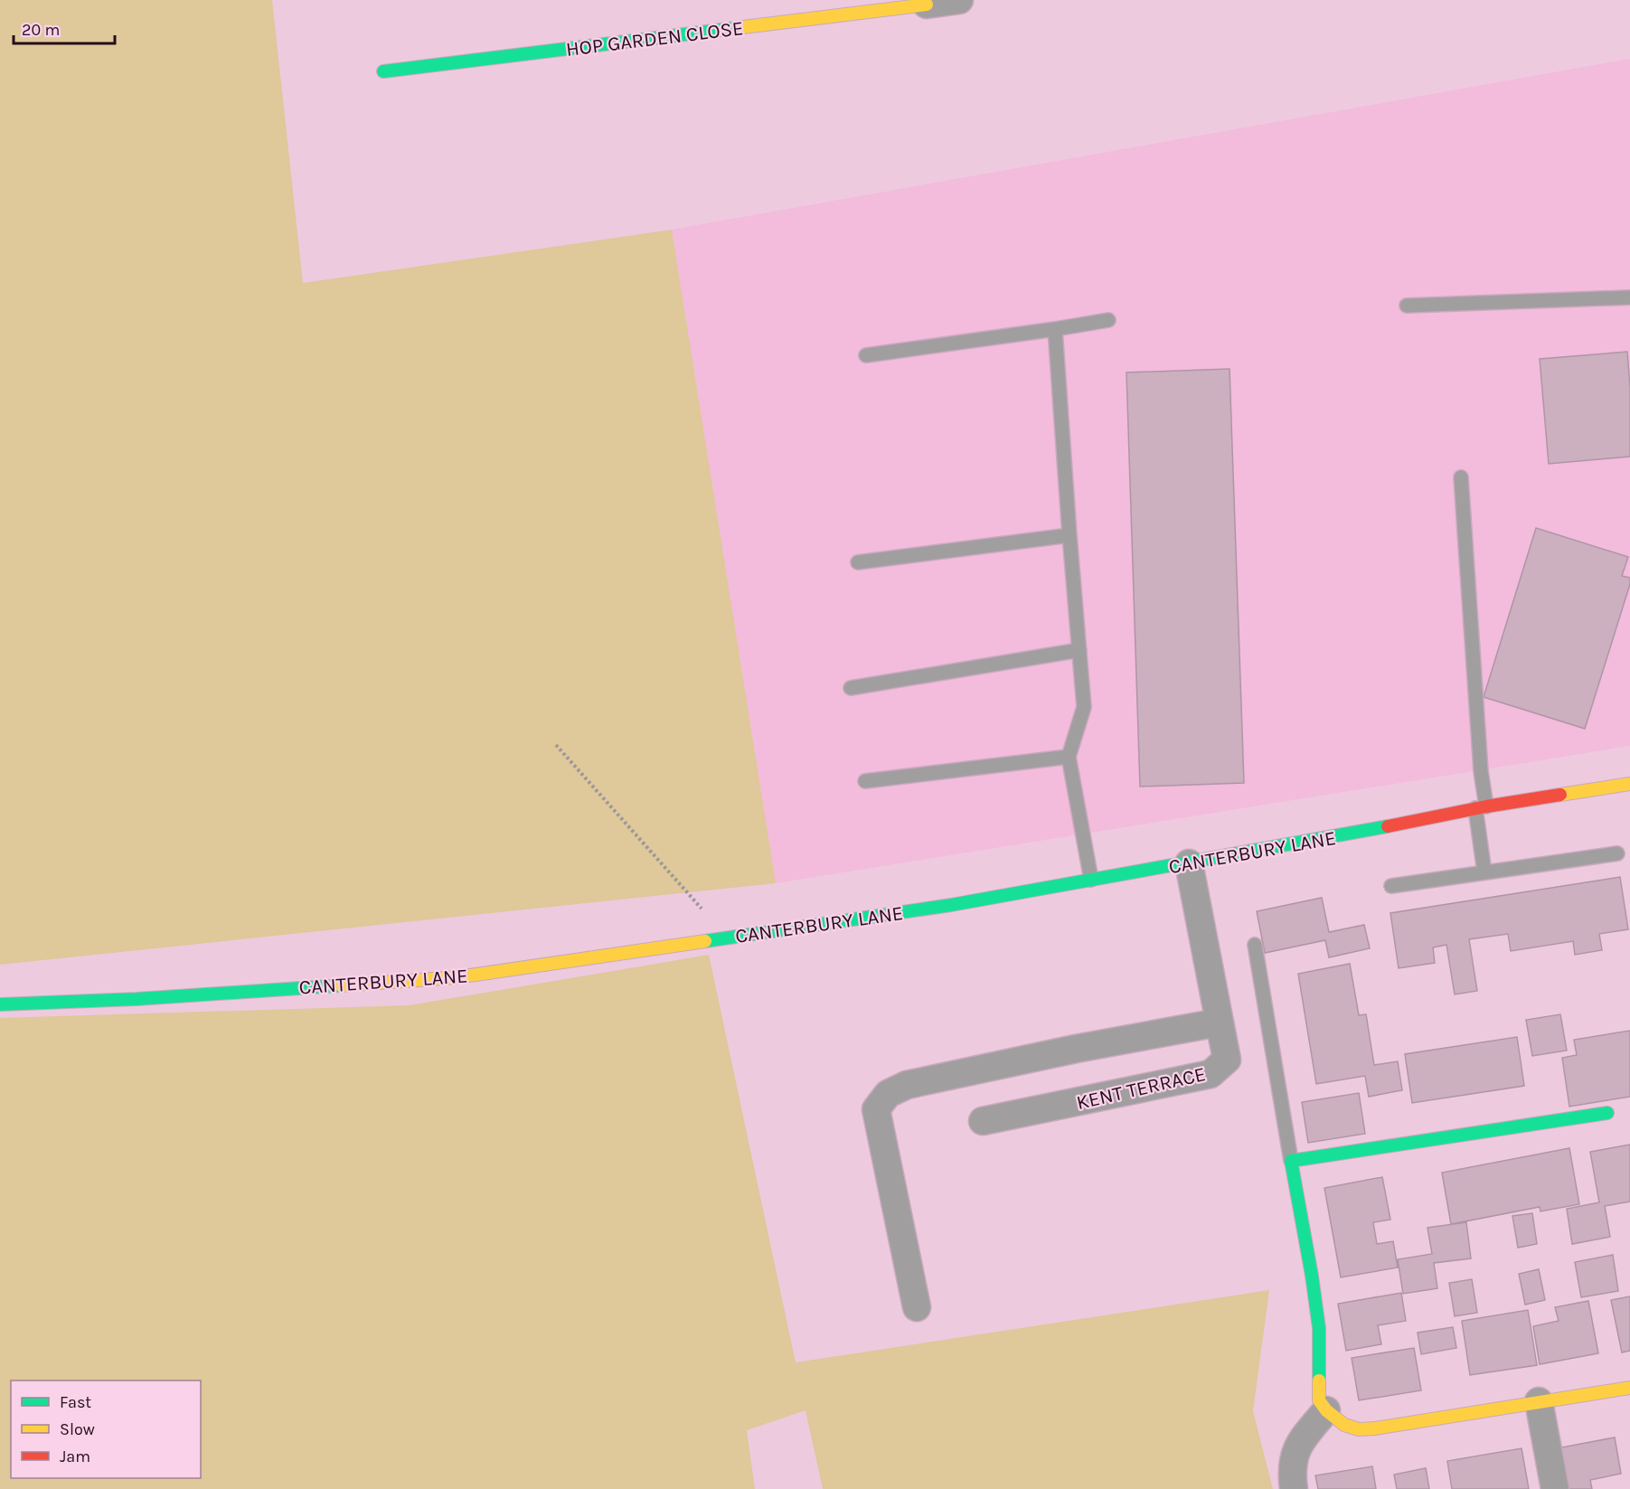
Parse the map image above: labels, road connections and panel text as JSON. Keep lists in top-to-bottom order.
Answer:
{
  "streets": {
    "street": ["HOP GARDEN CLOSE", "CANTERBURY LANE", "KENT TERRACE"]
  },
  "crossings": [
    ["CANTERBURY LANE", "KENT TERRACE"]
  ],
  "legend": ["Fast", "Slow", "Jam"],
  "scale_bar": "20 m"
}
